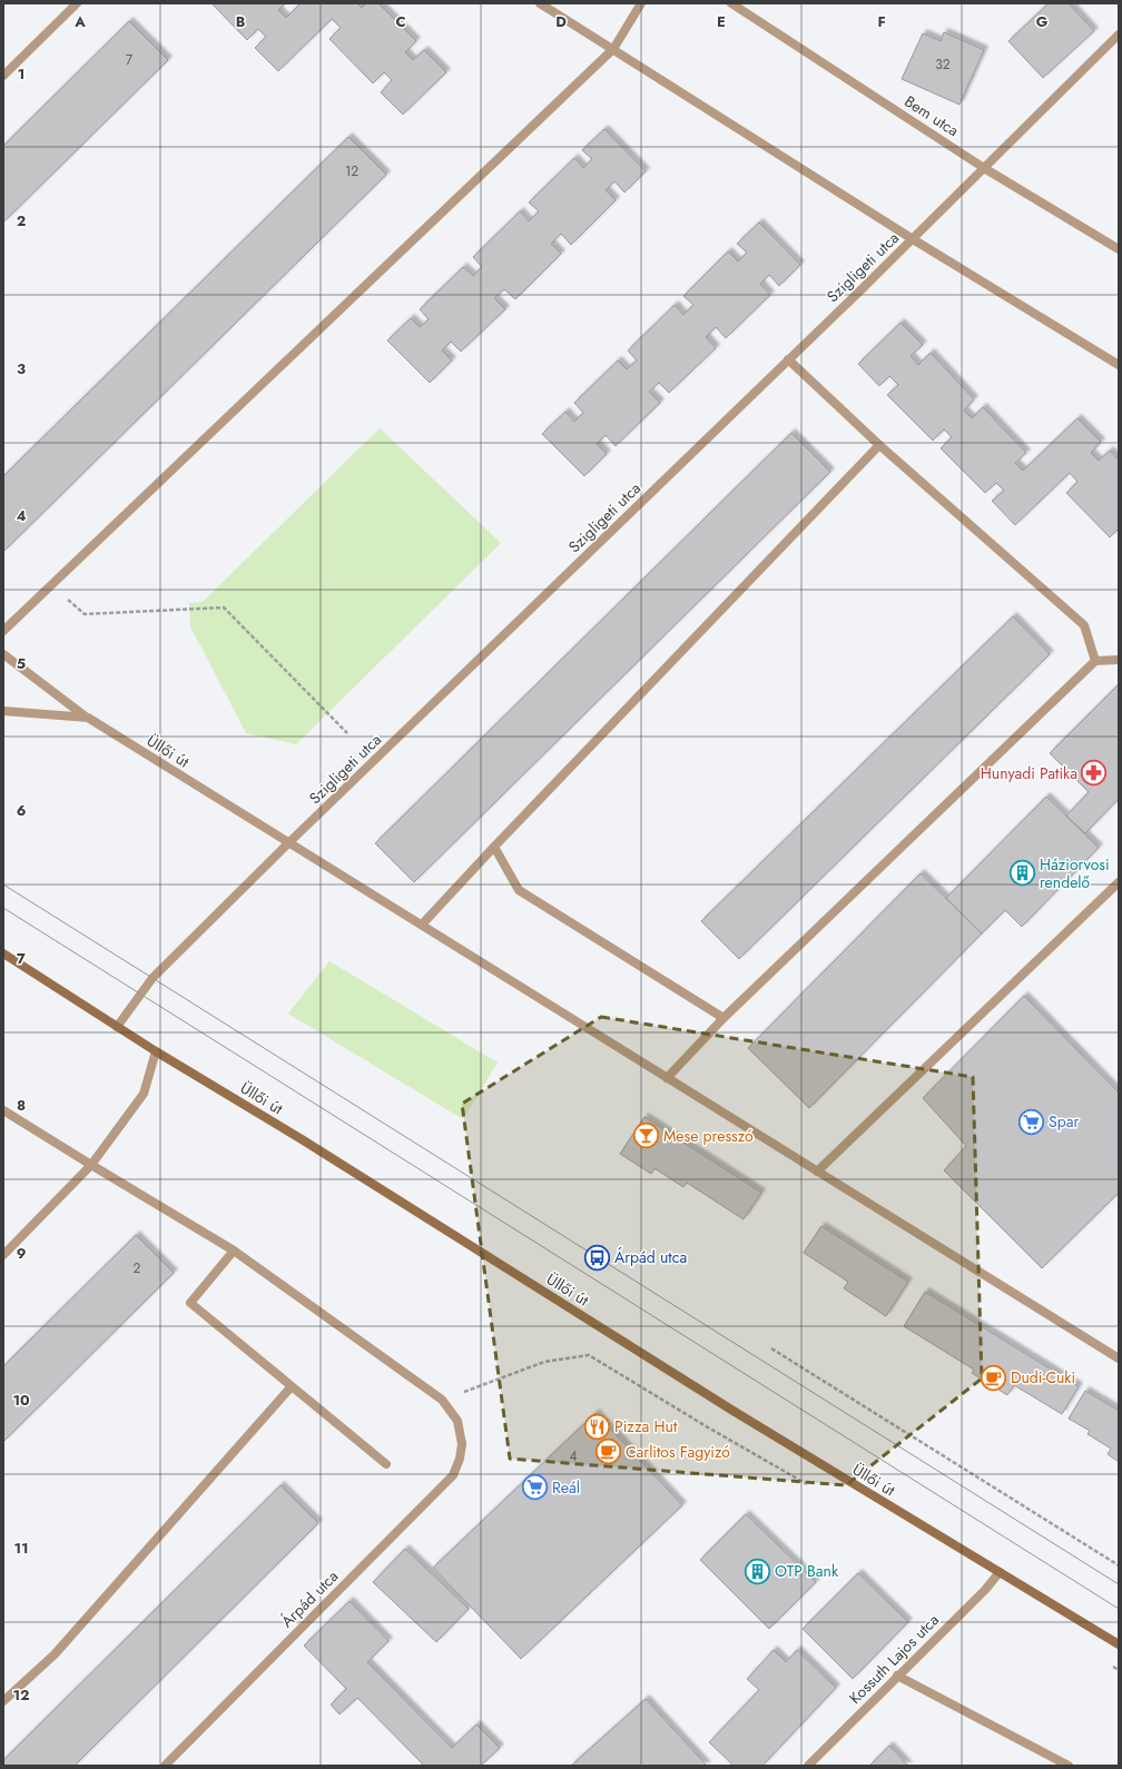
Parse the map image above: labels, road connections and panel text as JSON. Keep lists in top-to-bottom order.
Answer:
{
  "streets": {
    "main road": ["Üllői út"],
    "street": [
      "Bem utca",
      "Szigligeti utca",
      "Árpád utca",
      "Kossuth Lajos utca"
    ]
  },
  "crossings": [
    ["Bem utca", "Szigligeti utca"],
    ["Szigligeti utca", "Üllői út"],
    ["Üllői út", "Kossuth Lajos utca"]
  ],
  "places": {
    "pharmacy": ["Hunyadi Patika"],
    "building": ["Háziorvosi rendelő", "OTP Bank"],
    "supermarket": ["Spar", "Reál"],
    "bar": ["Mese presszó"],
    "bus stop": ["Árpád utca"],
    "cafe": ["Dudi-Cuki", "Carlitos Fagyizó"],
    "restaurant": ["Pizza Hut"]
  },
  "house_numbers": [
    "7",
    "32",
    "12",
    "2",
    "4"
  ],
  "grid": {
    "columns": [
      "A",
      "B",
      "C",
      "D",
      "E",
      "F",
      "G"
    ],
    "rows": [
      "1",
      "2",
      "3",
      "4",
      "5",
      "6",
      "7",
      "8",
      "9",
      "10",
      "11",
      "12"
    ]
  }
}
